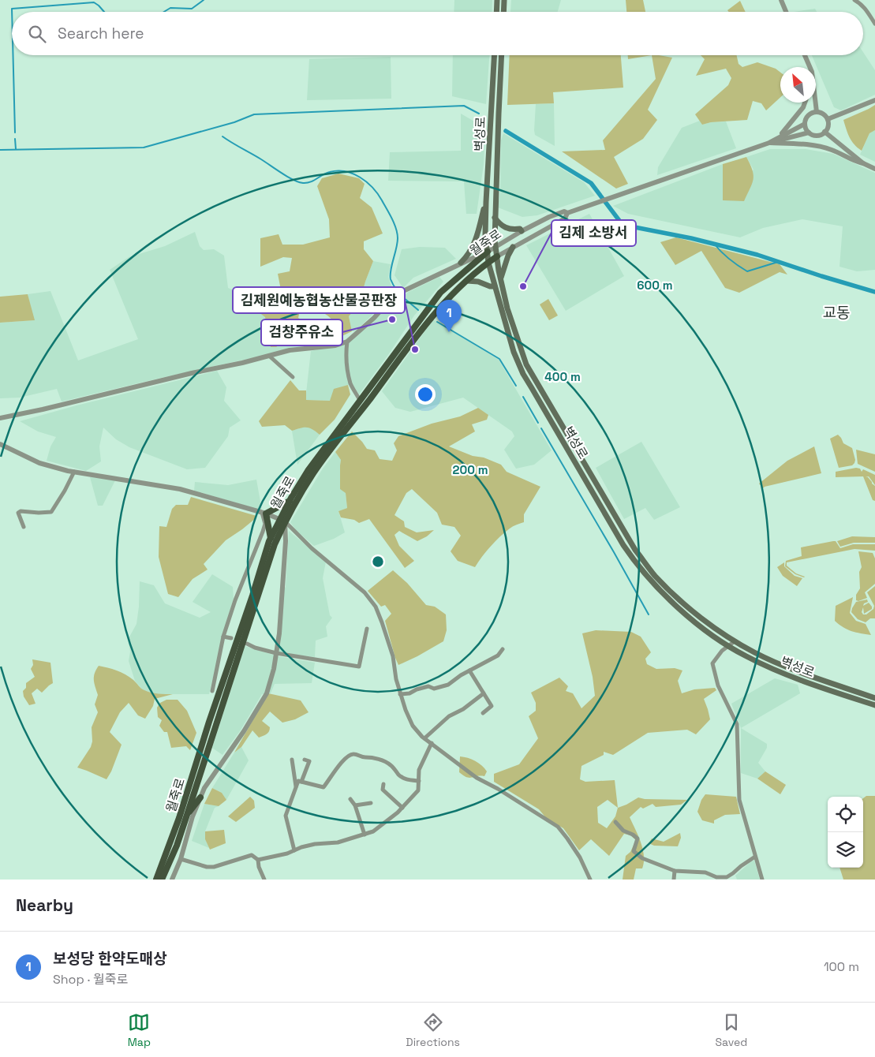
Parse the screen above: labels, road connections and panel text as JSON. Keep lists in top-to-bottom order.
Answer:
{
  "streets": {
    "main road": ["벽성로", "월죽로"]
  },
  "crossings": [
    ["벽성로", "월죽로"]
  ],
  "districts": ["교동"],
  "places": ["김제 소방서", "검창주유소", "김제원예농협농산물공판장"],
  "north": "top left",
  "page": {
    "search": "Search here",
    "pins": "1",
    "heading": "Nearby",
    "list": [
      {
        "mark": "1",
        "name": "보성당 한약도매상",
        "note": "Shop · 월죽로",
        "value": "100 m"
      }
    ],
    "nav": ["Map", "Directions", "Saved"]
  },
  "rings": ["600 m", "400 m", "200 m"]
}
